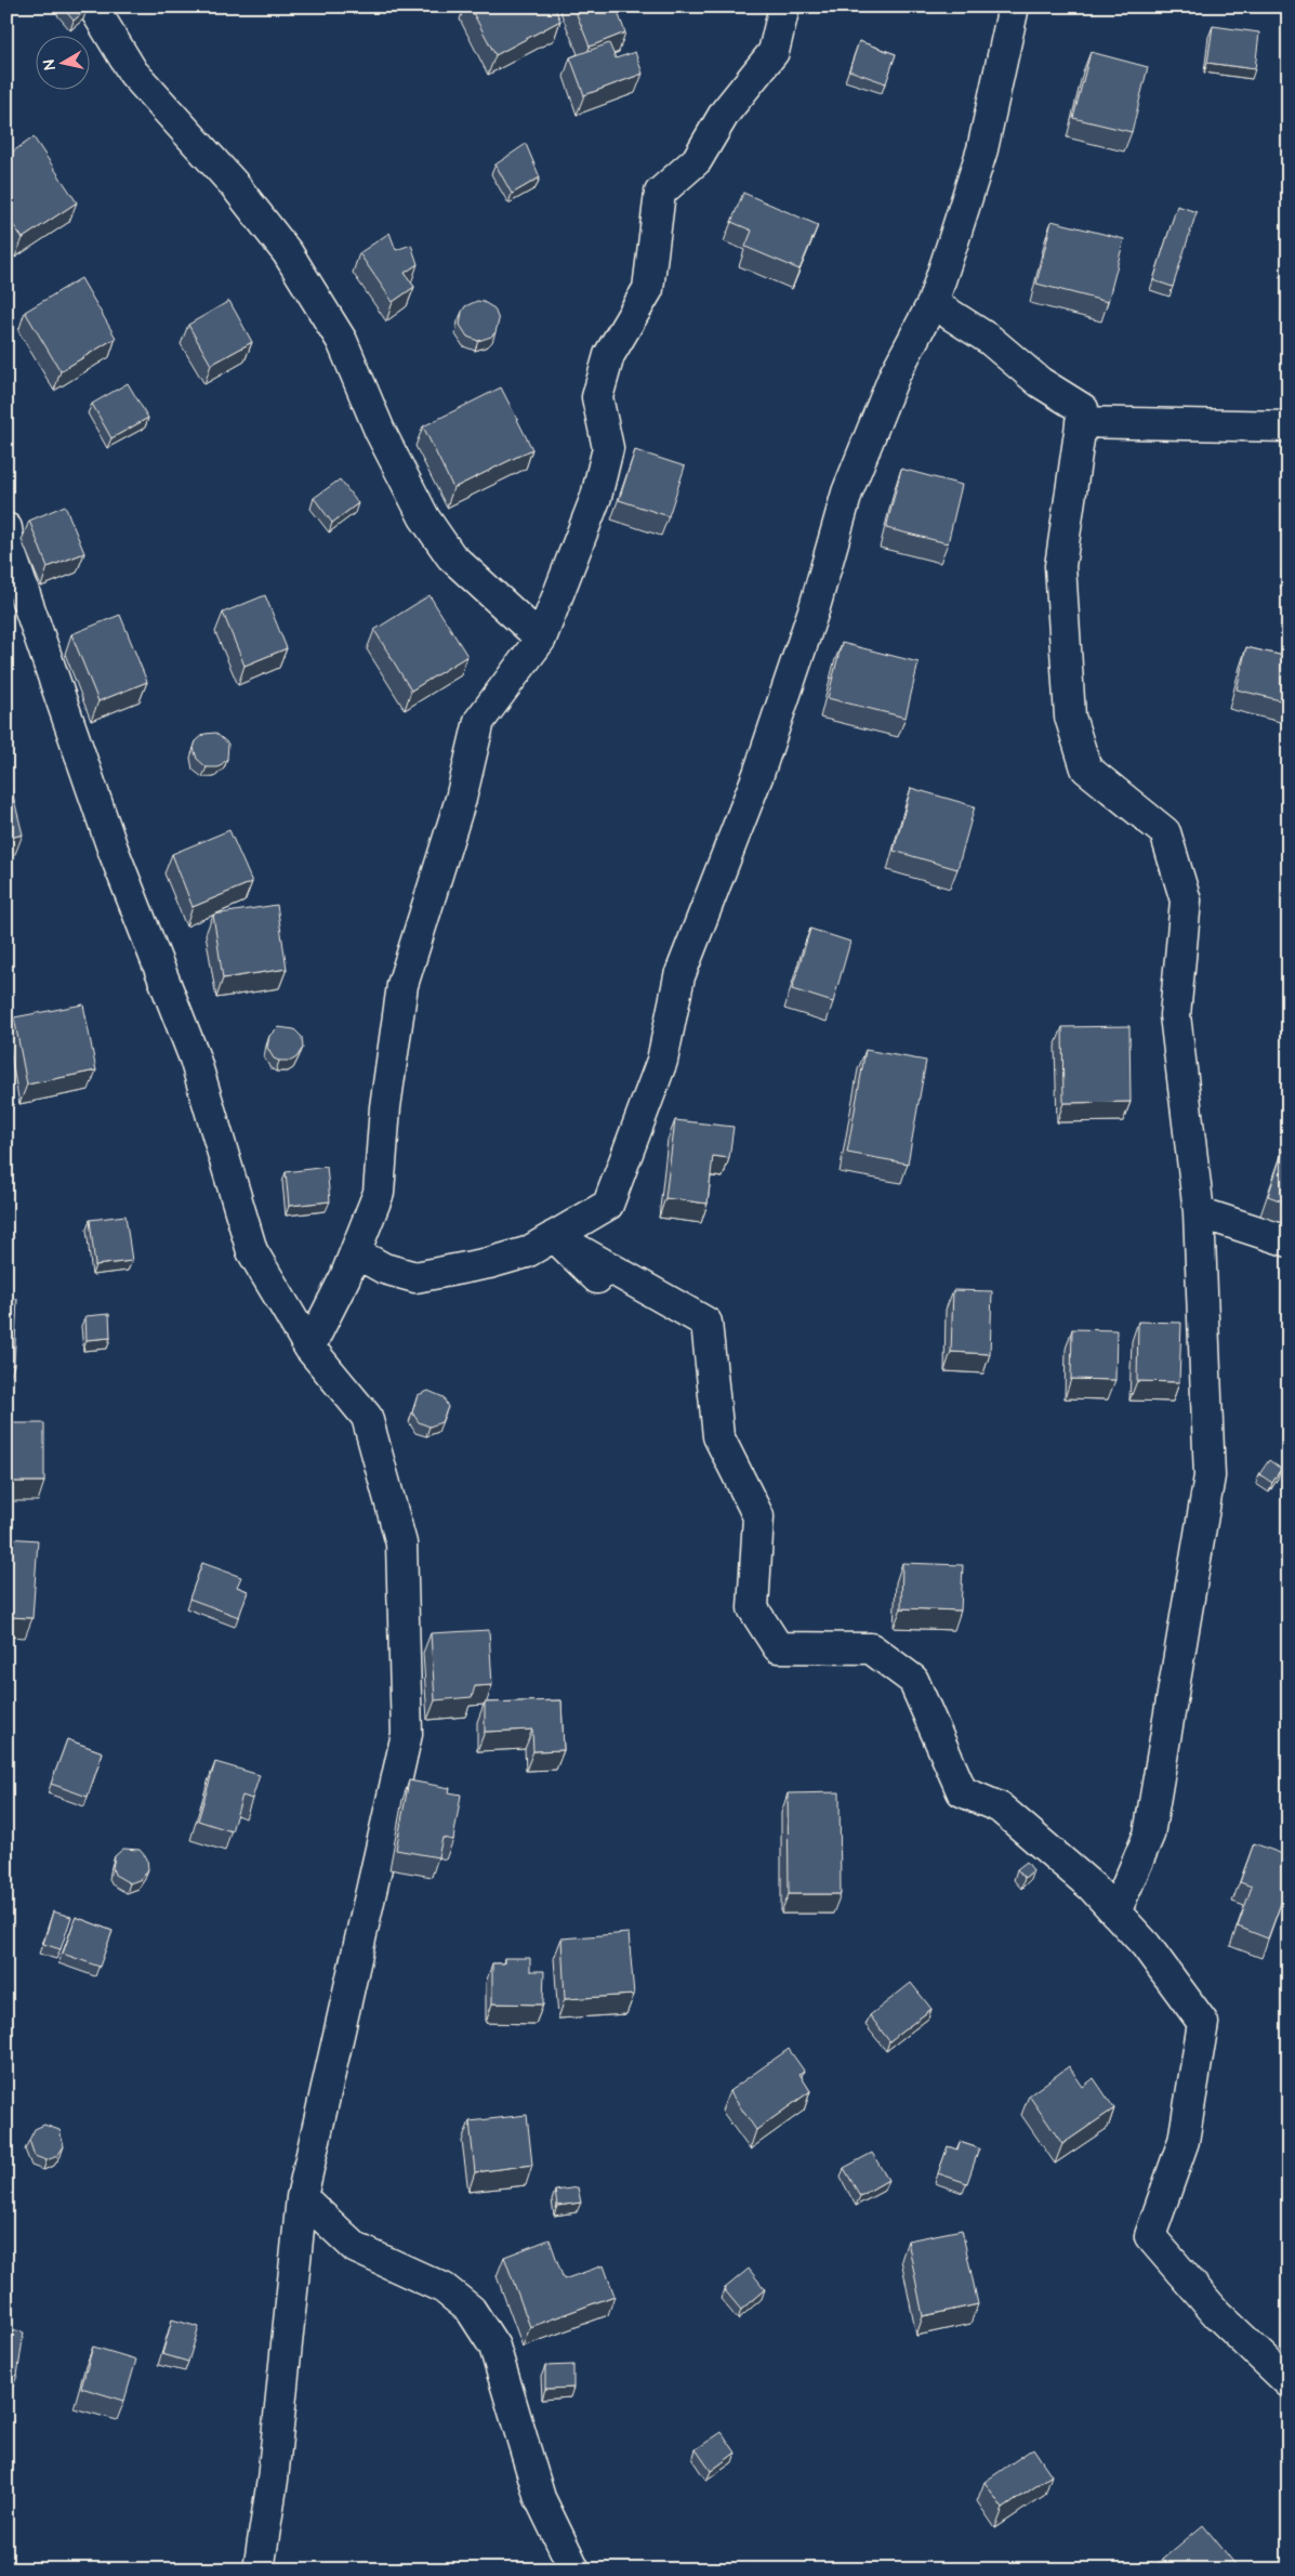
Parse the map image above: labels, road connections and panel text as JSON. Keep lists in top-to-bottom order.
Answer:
{
  "north": "left"
}
